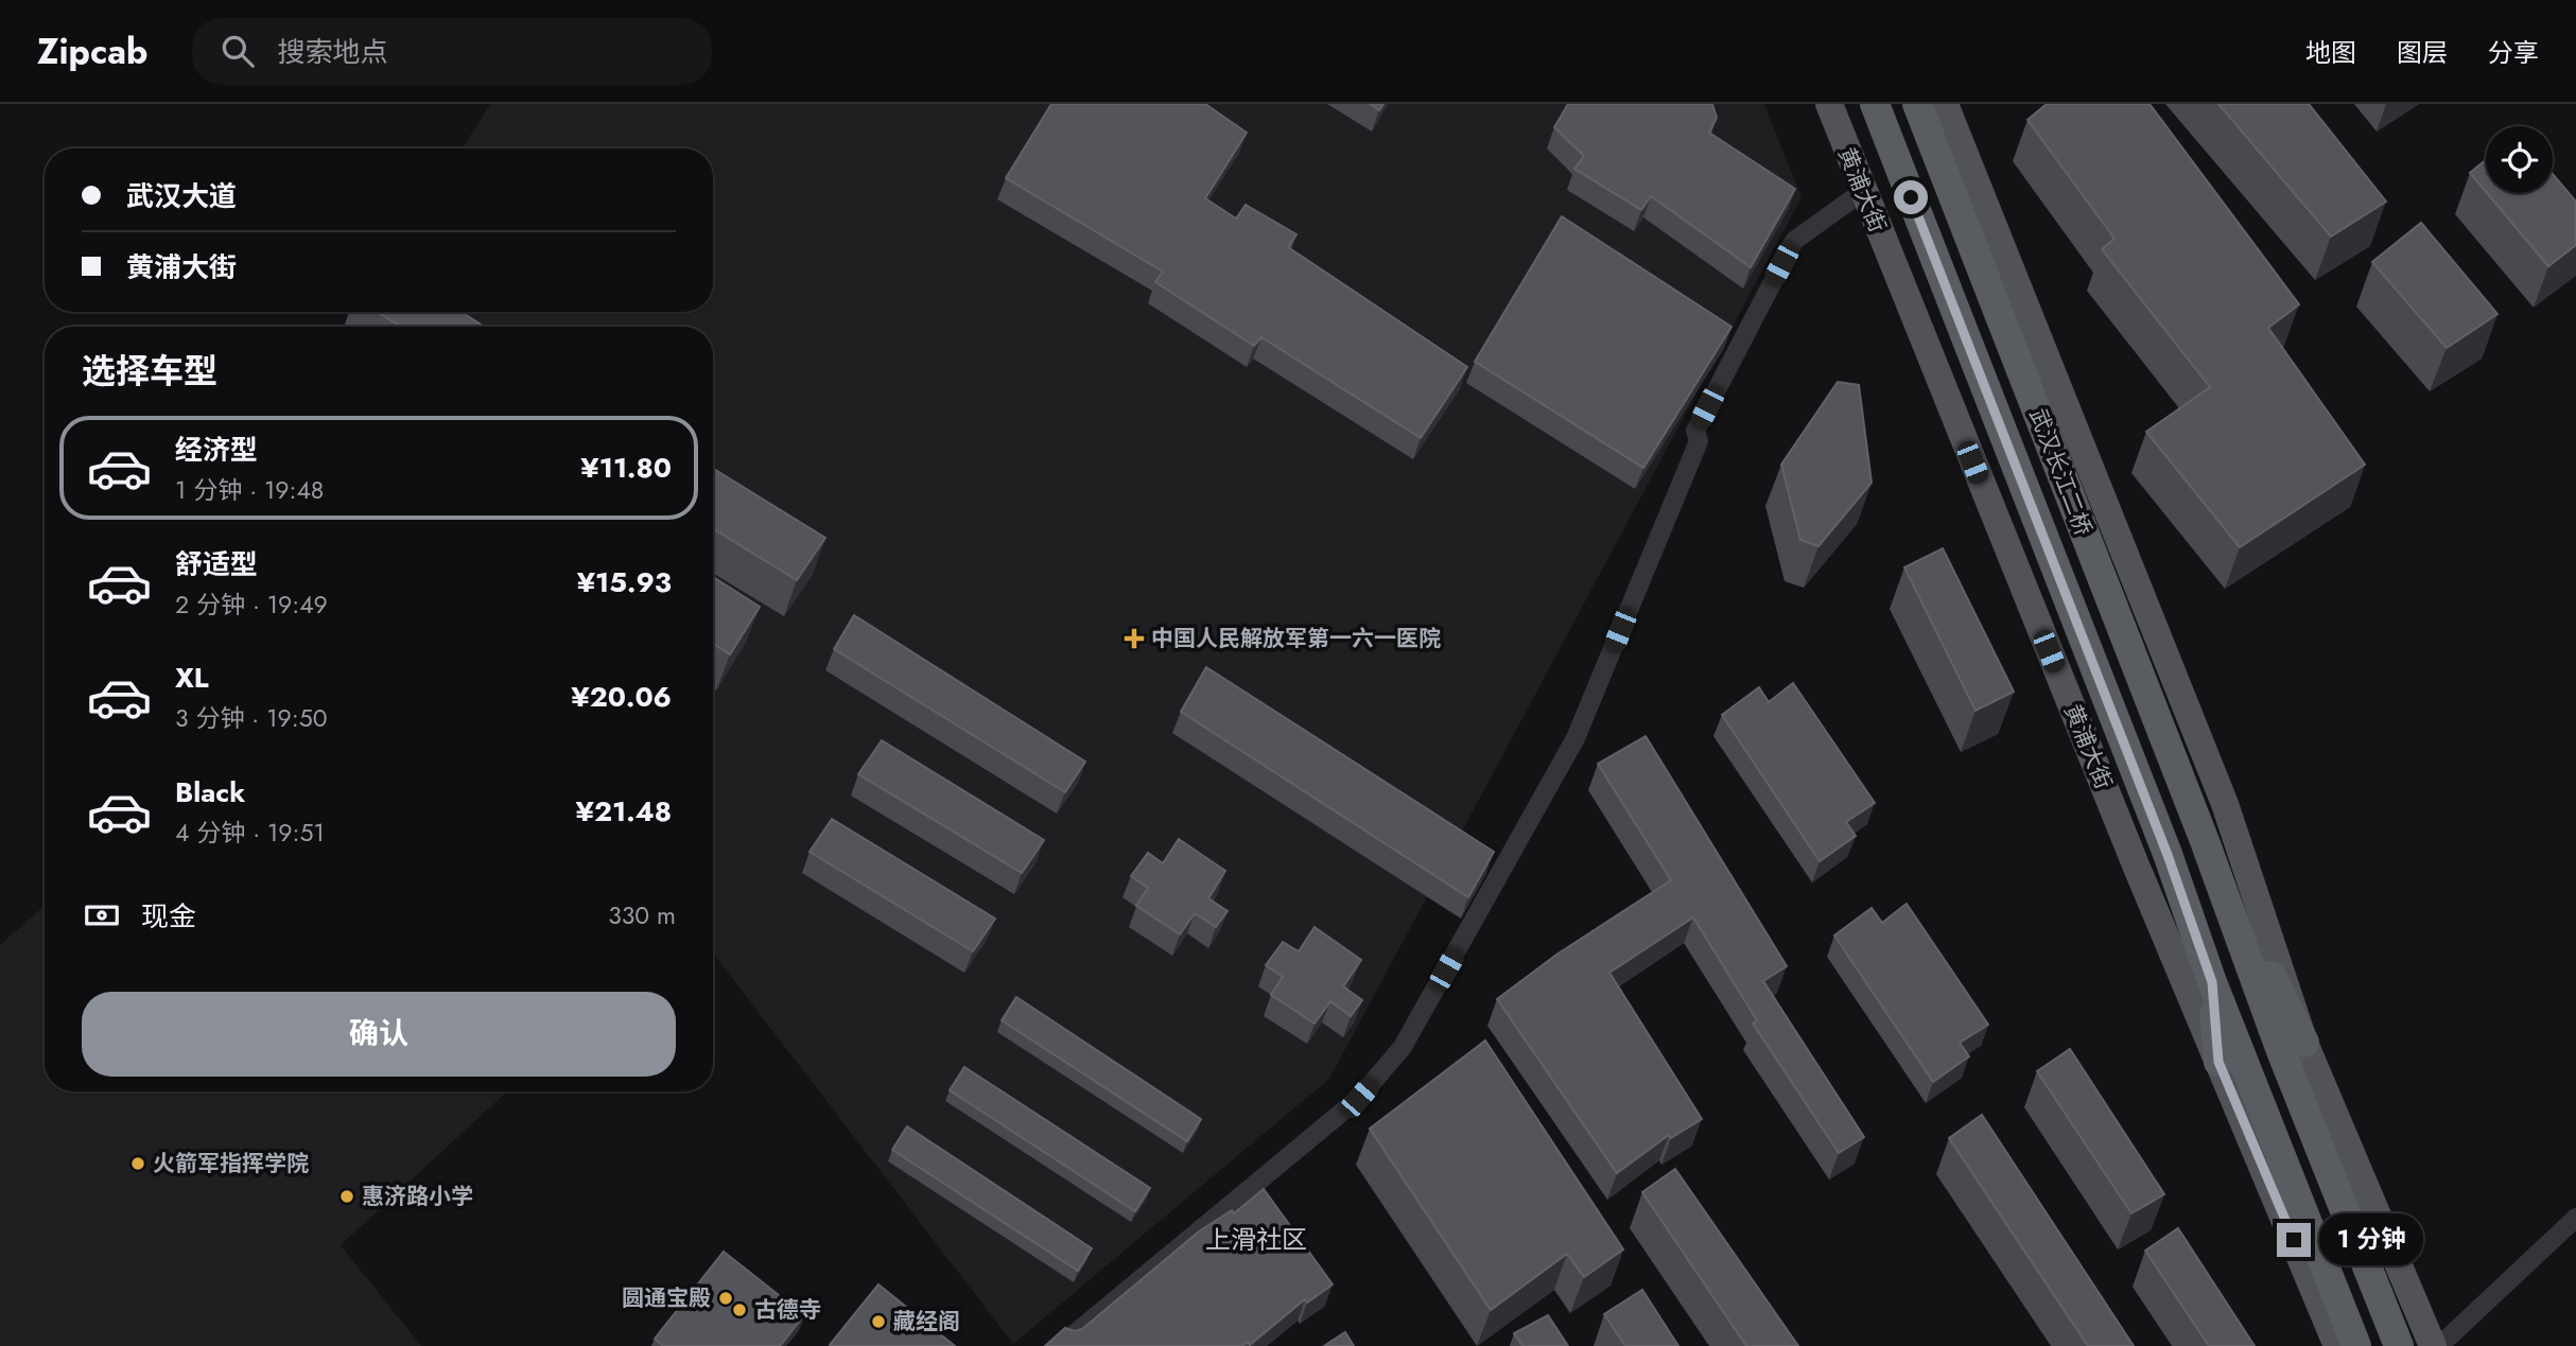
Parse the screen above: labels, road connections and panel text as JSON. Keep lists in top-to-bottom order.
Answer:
{
  "streets": {
    "highway": ["武汉长江二桥"],
    "main road": ["黄浦大街"]
  },
  "districts": ["上滑社区"],
  "places": {
    "health": ["中国人民解放军第一六一医院"],
    "other": [
      "火箭军指挥学院",
      "惠济路小学",
      "圆通宝殿",
      "古德寺",
      "藏经阁"
    ]
  },
  "page": {
    "header": "Zipcab",
    "search": "搜索地点",
    "nav": ["地图", "图层", "分享"],
    "banner": ["武汉大道", "黄浦大街"],
    "heading": "选择车型",
    "list": [
      {
        "name": "经济型",
        "note": "1 分钟 · 19:48",
        "value": "¥11.80"
      },
      {
        "name": "舒适型",
        "note": "2 分钟 · 19:49",
        "value": "¥15.93"
      },
      {
        "name": "XL",
        "note": "3 分钟 · 19:50",
        "value": "¥20.06"
      },
      {
        "name": "Black",
        "note": "4 分钟 · 19:51",
        "value": "¥21.48"
      }
    ],
    "pay": ["现金", "330 m"],
    "buttons": "确认",
    "bubble": "1 分钟"
  }
}
